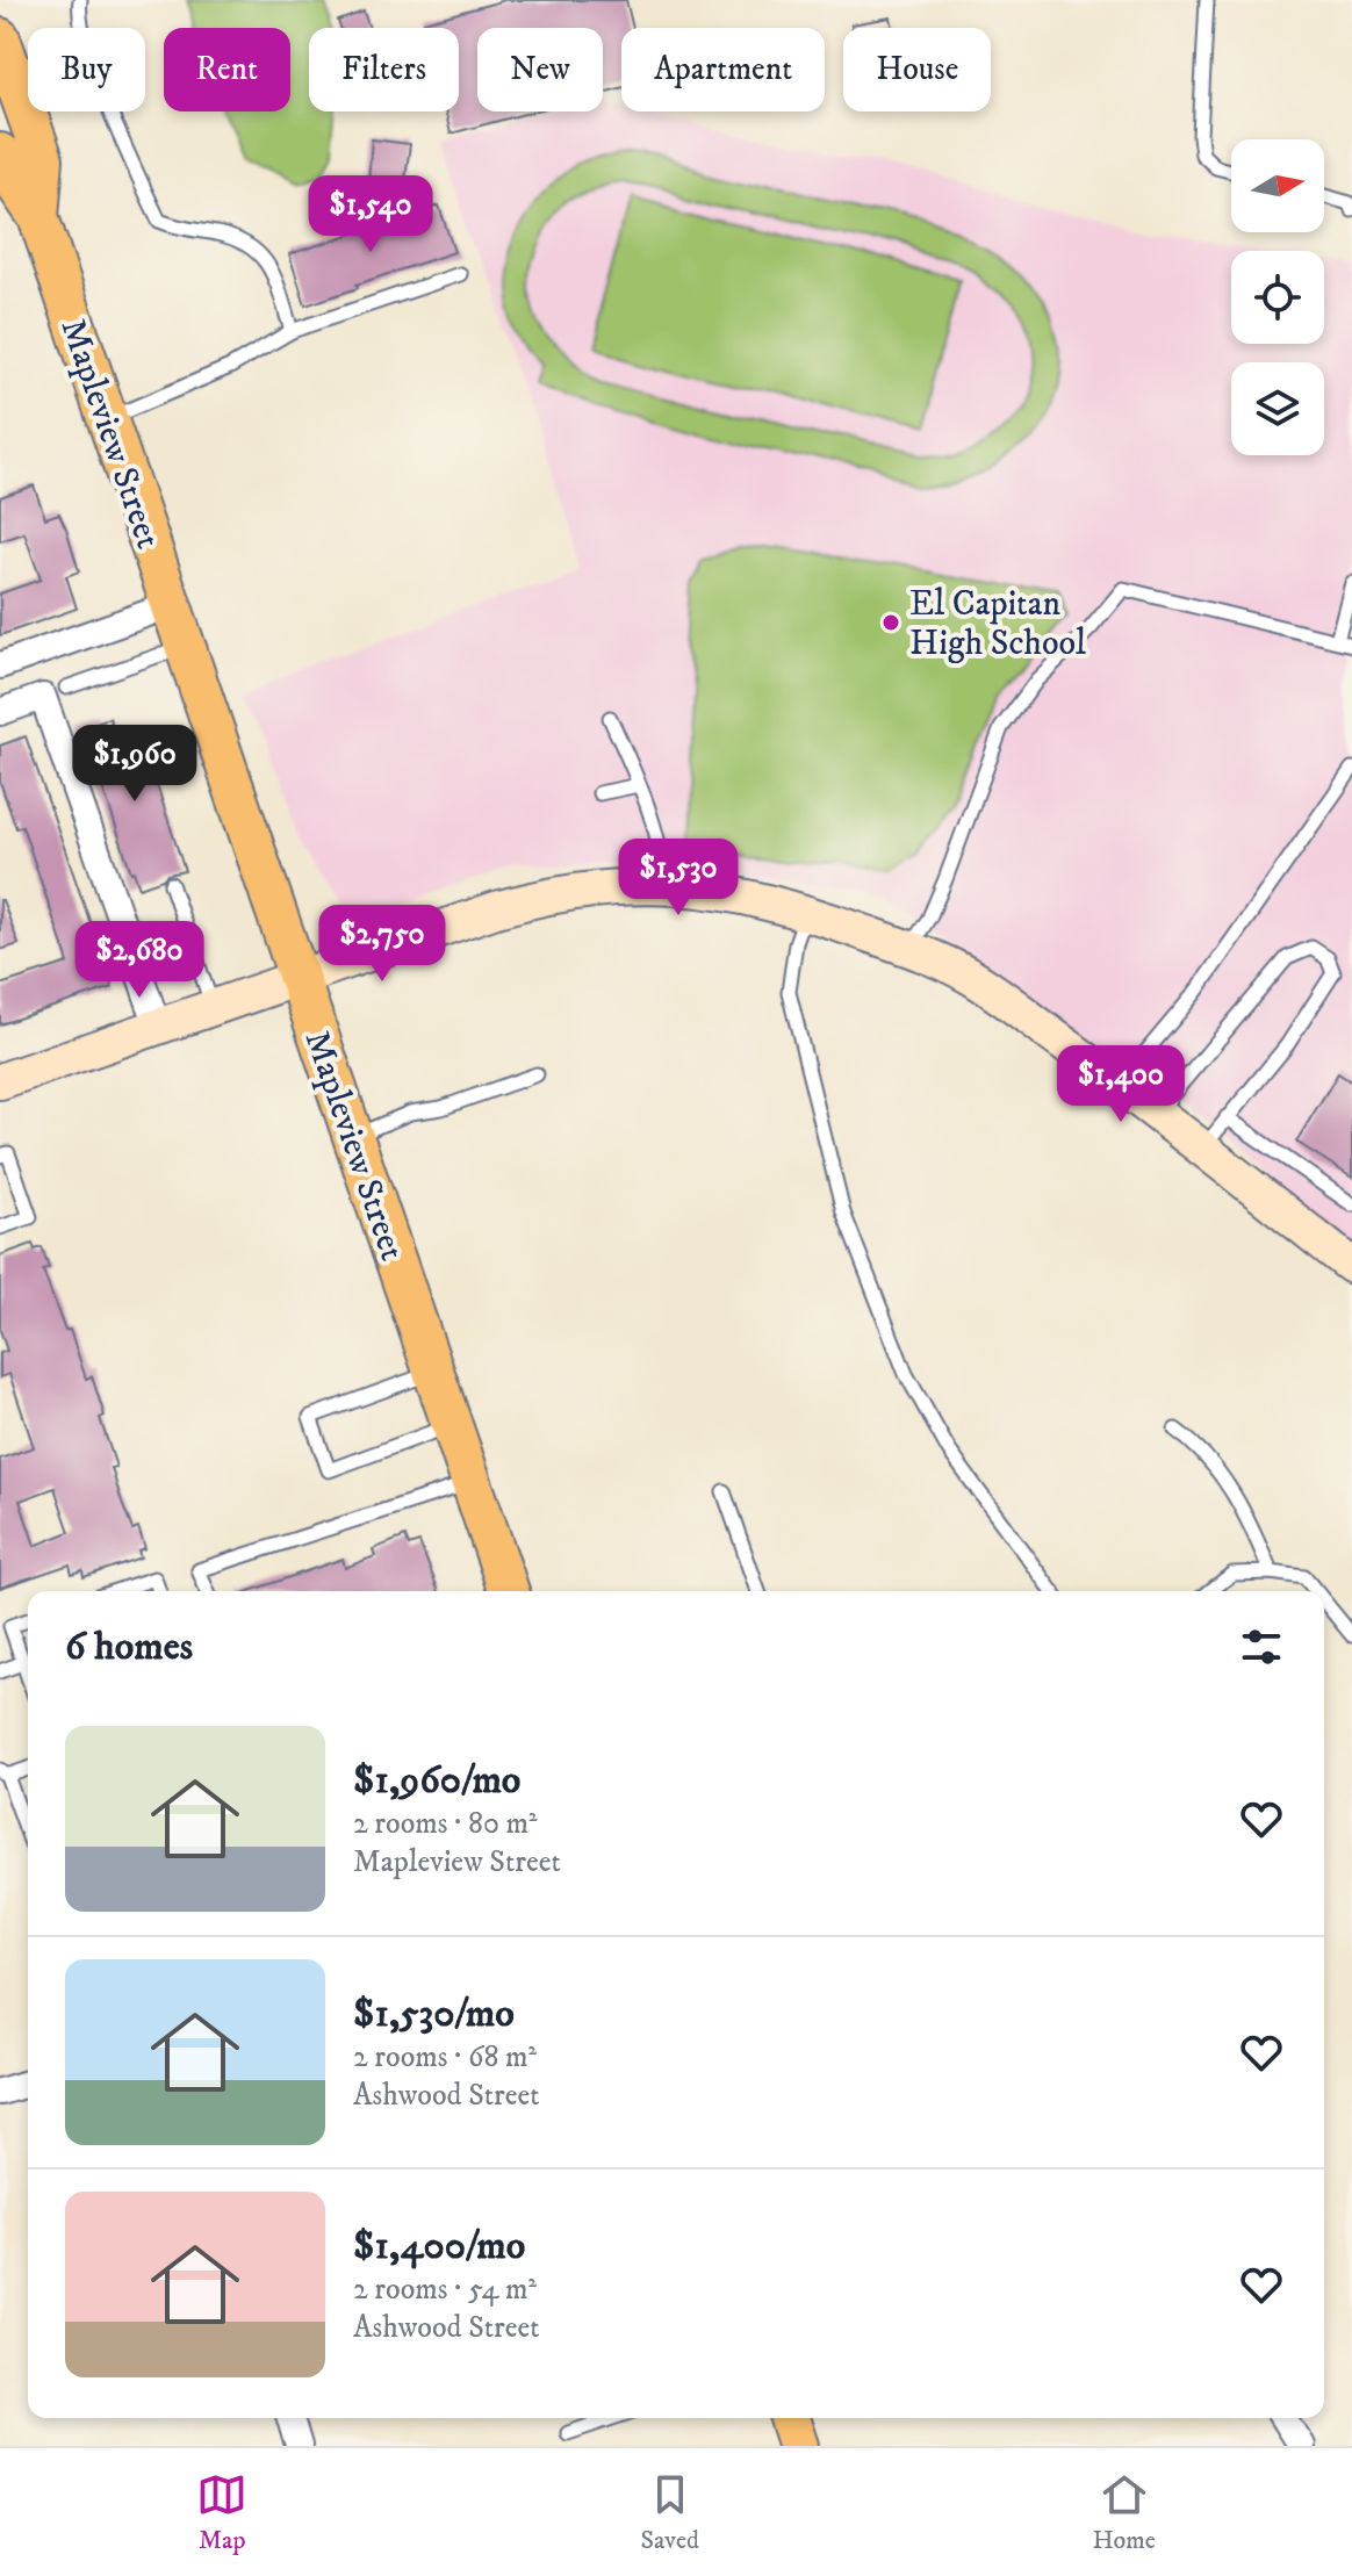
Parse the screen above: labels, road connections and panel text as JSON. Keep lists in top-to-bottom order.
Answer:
{
  "streets": {
    "main road": ["Mapleview Street"]
  },
  "places": ["El Capitan High School"],
  "north": "right",
  "page": {
    "chip": [
      "Buy",
      "Rent",
      "Filters",
      "New",
      "Apartment",
      "House"
    ],
    "price": [
      "$1,540",
      "$1,960",
      "$1,530",
      "$2,750",
      "$2,680",
      "$1,400"
    ],
    "heading": "6 homes",
    "list": [
      {
        "name": "$1,960/mo",
        "note": "2 rooms · 80 m² · Mapleview Street"
      },
      {
        "name": "$1,530/mo",
        "note": "2 rooms · 68 m² · Ashwood Street"
      },
      {
        "name": "$1,400/mo",
        "note": "2 rooms · 54 m² · Ashwood Street"
      }
    ],
    "tabs": ["Map", "Saved", "Home"]
  }
}
